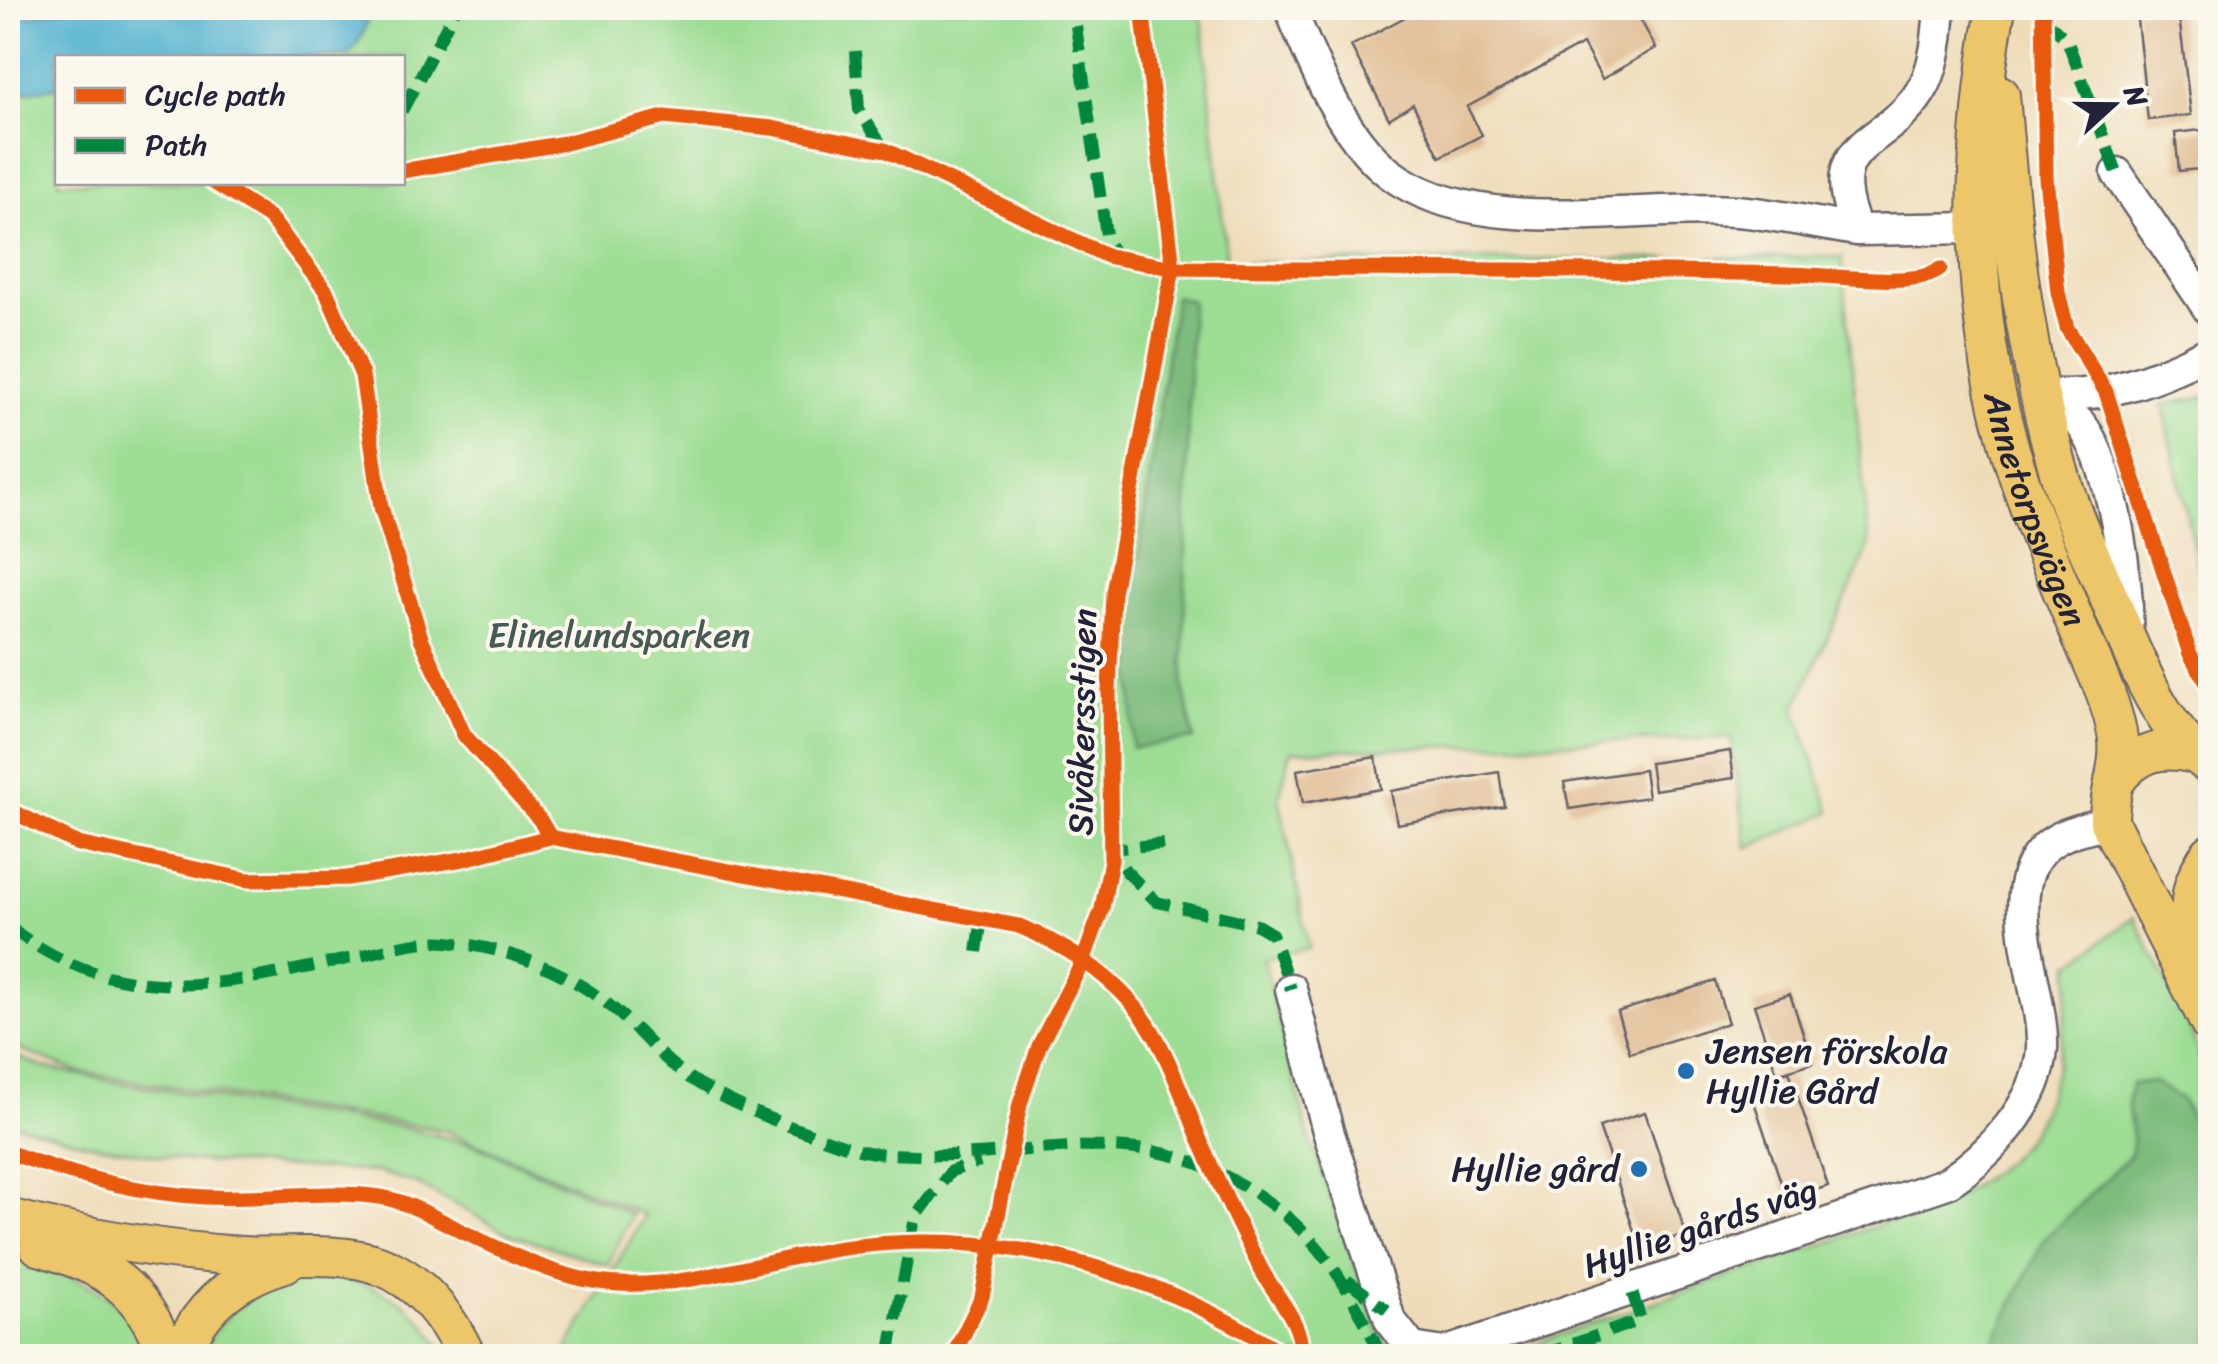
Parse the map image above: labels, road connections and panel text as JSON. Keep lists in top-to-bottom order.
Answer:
{
  "streets": {
    "main road": ["Annetorpsvägen"],
    "street": ["Hyllie gårds väg"],
    "cycle path": ["Sivåkersstigen"]
  },
  "crossings": [
    ["Annetorpsvägen", "Hyllie gårds väg"]
  ],
  "parks": ["Elinelundsparken"],
  "places": ["Jensen förskola Hyllie Gård", "Hyllie gård"],
  "legend": ["Cycle path", "Path"],
  "north": "right"
}
